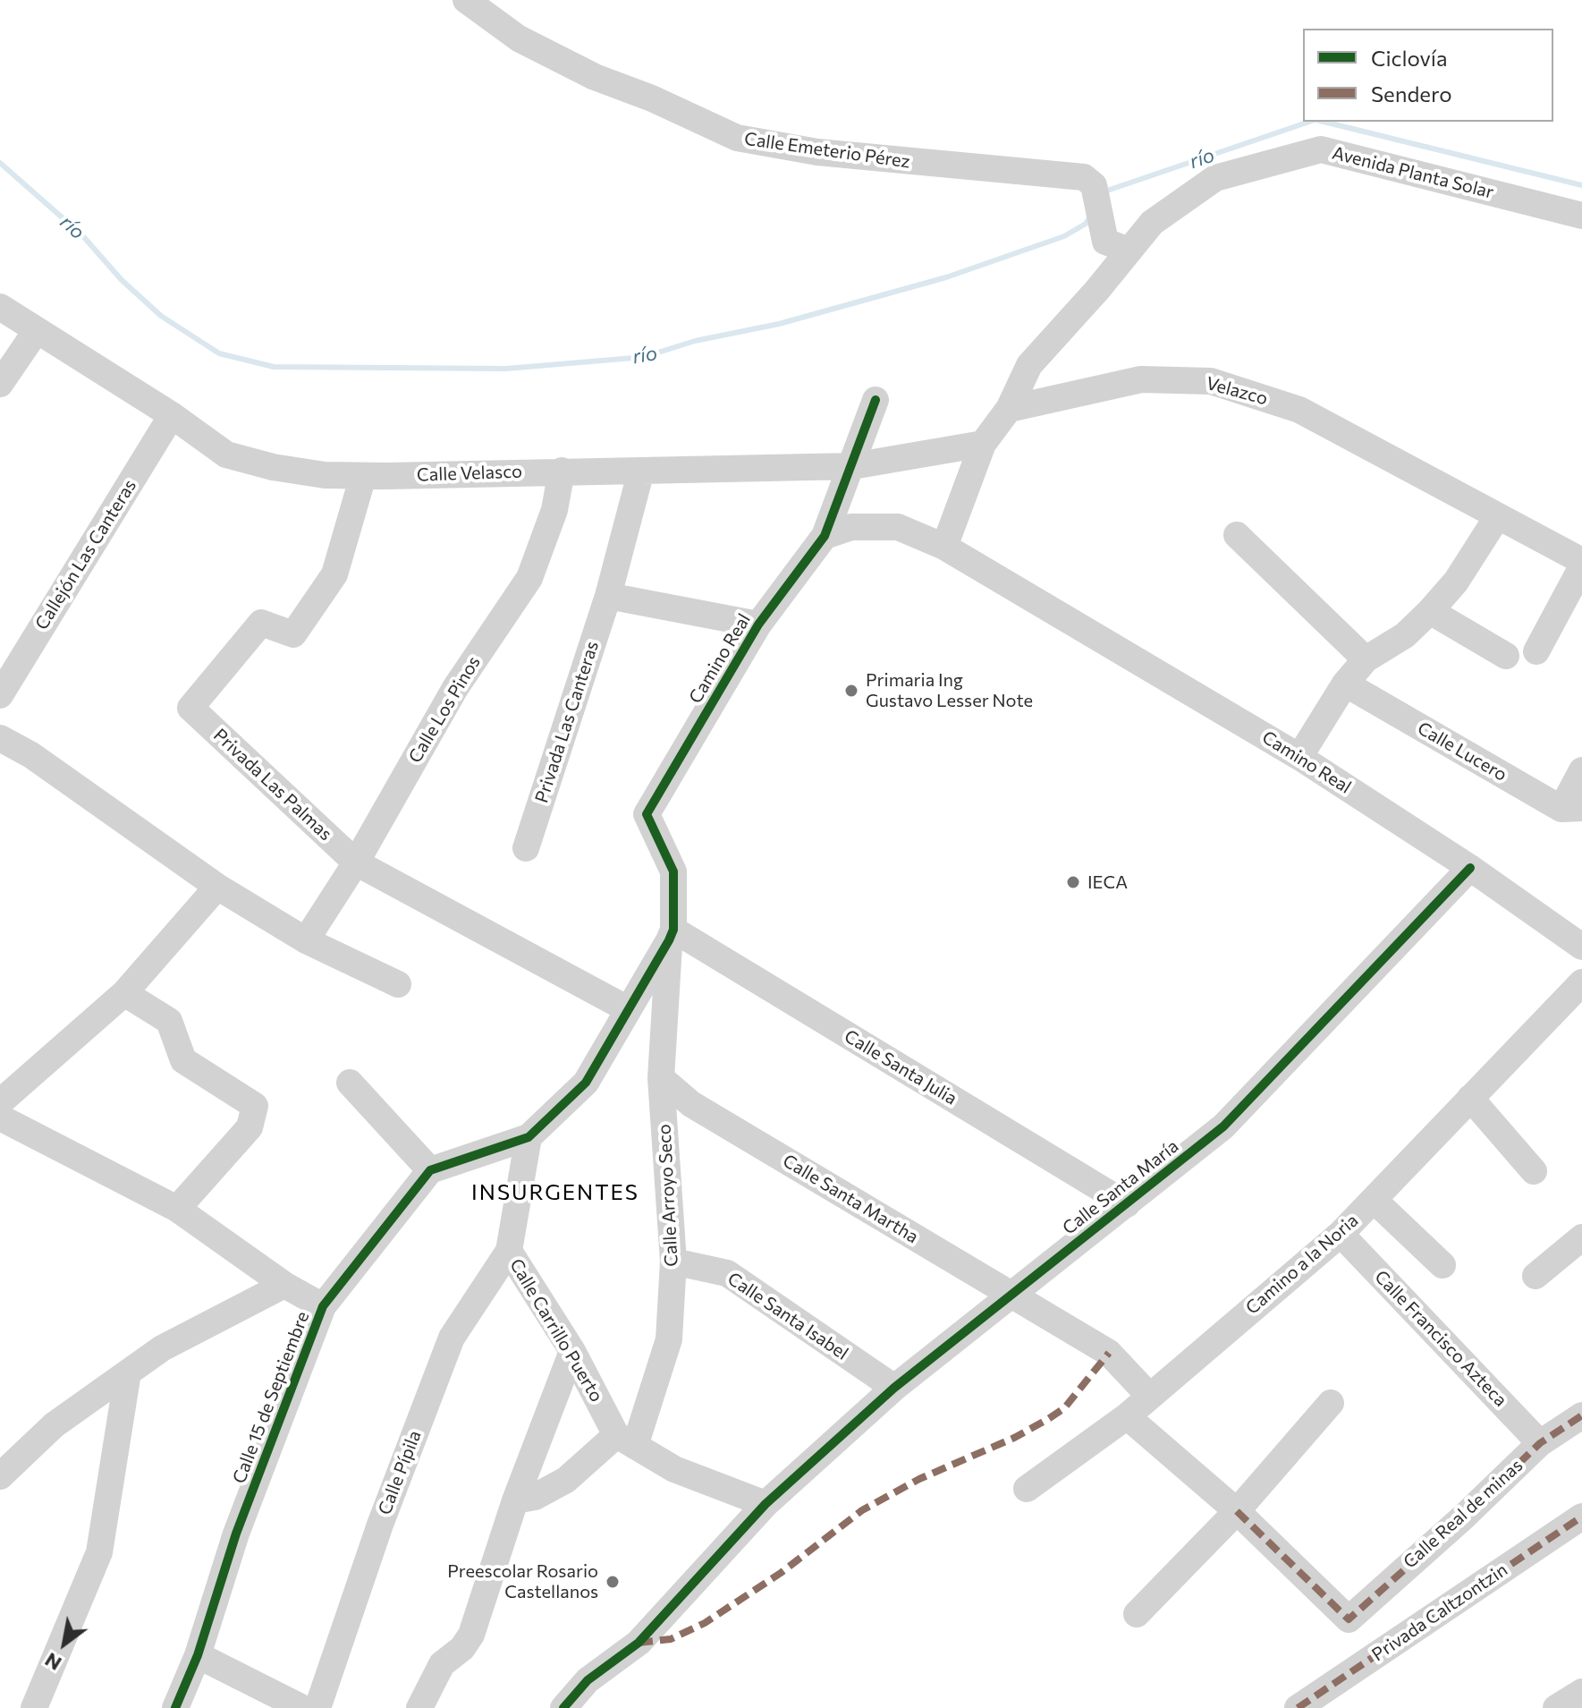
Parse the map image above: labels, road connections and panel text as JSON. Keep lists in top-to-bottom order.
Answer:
{
  "streets": {
    "street": [
      "Calle Emeterio Pérez",
      "Avenida Planta Solar",
      "Velazco",
      "Calle Velasco",
      "Callejón Las Canteras",
      "Camino Real",
      "Calle Los Pinos",
      "Privada Las Canteras",
      "Calle Lucero",
      "Privada Las Palmas",
      "Calle Santa Julia",
      "Calle Santa María",
      "Calle Arroyo Seco",
      "Calle Santa Martha",
      "Camino a la Noria",
      "Calle Santa Isabel",
      "Calle Carrillo Puerto",
      "Calle Francisco Azteca",
      "Calle 15 de Septiembre",
      "Calle Pípila",
      "Calle Real de minas",
      "Privada Caltzontzin"
    ]
  },
  "crossings": [
    ["Calle Emeterio Pérez", "Avenida Planta Solar"],
    ["Avenida Planta Solar", "Velazco"],
    ["Calle Velasco", "Callejón Las Canteras"],
    ["Calle Velasco", "Camino Real"],
    ["Calle Velasco", "Calle Los Pinos"],
    ["Calle Velasco", "Privada Las Canteras"],
    ["Calle Velasco", "Privada Las Palmas"],
    ["Camino Real", "Calle Santa Julia"],
    ["Camino Real", "Calle Santa María"],
    ["Camino Real", "Calle Arroyo Seco"],
    ["Calle Los Pinos", "Privada Las Palmas"],
    ["Calle Santa Julia", "Calle Santa María"],
    ["Calle Santa Julia", "Calle Arroyo Seco"],
    ["Calle Santa María", "Calle Santa Martha"],
    ["Calle Santa María", "Calle Santa Isabel"],
    ["Calle Arroyo Seco", "Calle Santa Martha"],
    ["Calle Arroyo Seco", "Calle Santa Isabel"],
    ["Calle Arroyo Seco", "Calle Carrillo Puerto"],
    ["Calle Santa Martha", "Camino a la Noria"],
    ["Camino a la Noria", "Calle Francisco Azteca"],
    ["Calle Carrillo Puerto", "Calle Pípila"],
    ["Calle Francisco Azteca", "Calle Real de minas"]
  ],
  "districts": ["INSURGENTES"],
  "water": ["río"],
  "places": ["Primaria Ing Gustavo Lesser Note", "IECA", "Preescolar Rosario Castellanos"],
  "legend": ["Ciclovía", "Sendero"],
  "north": "bottom left"
}
